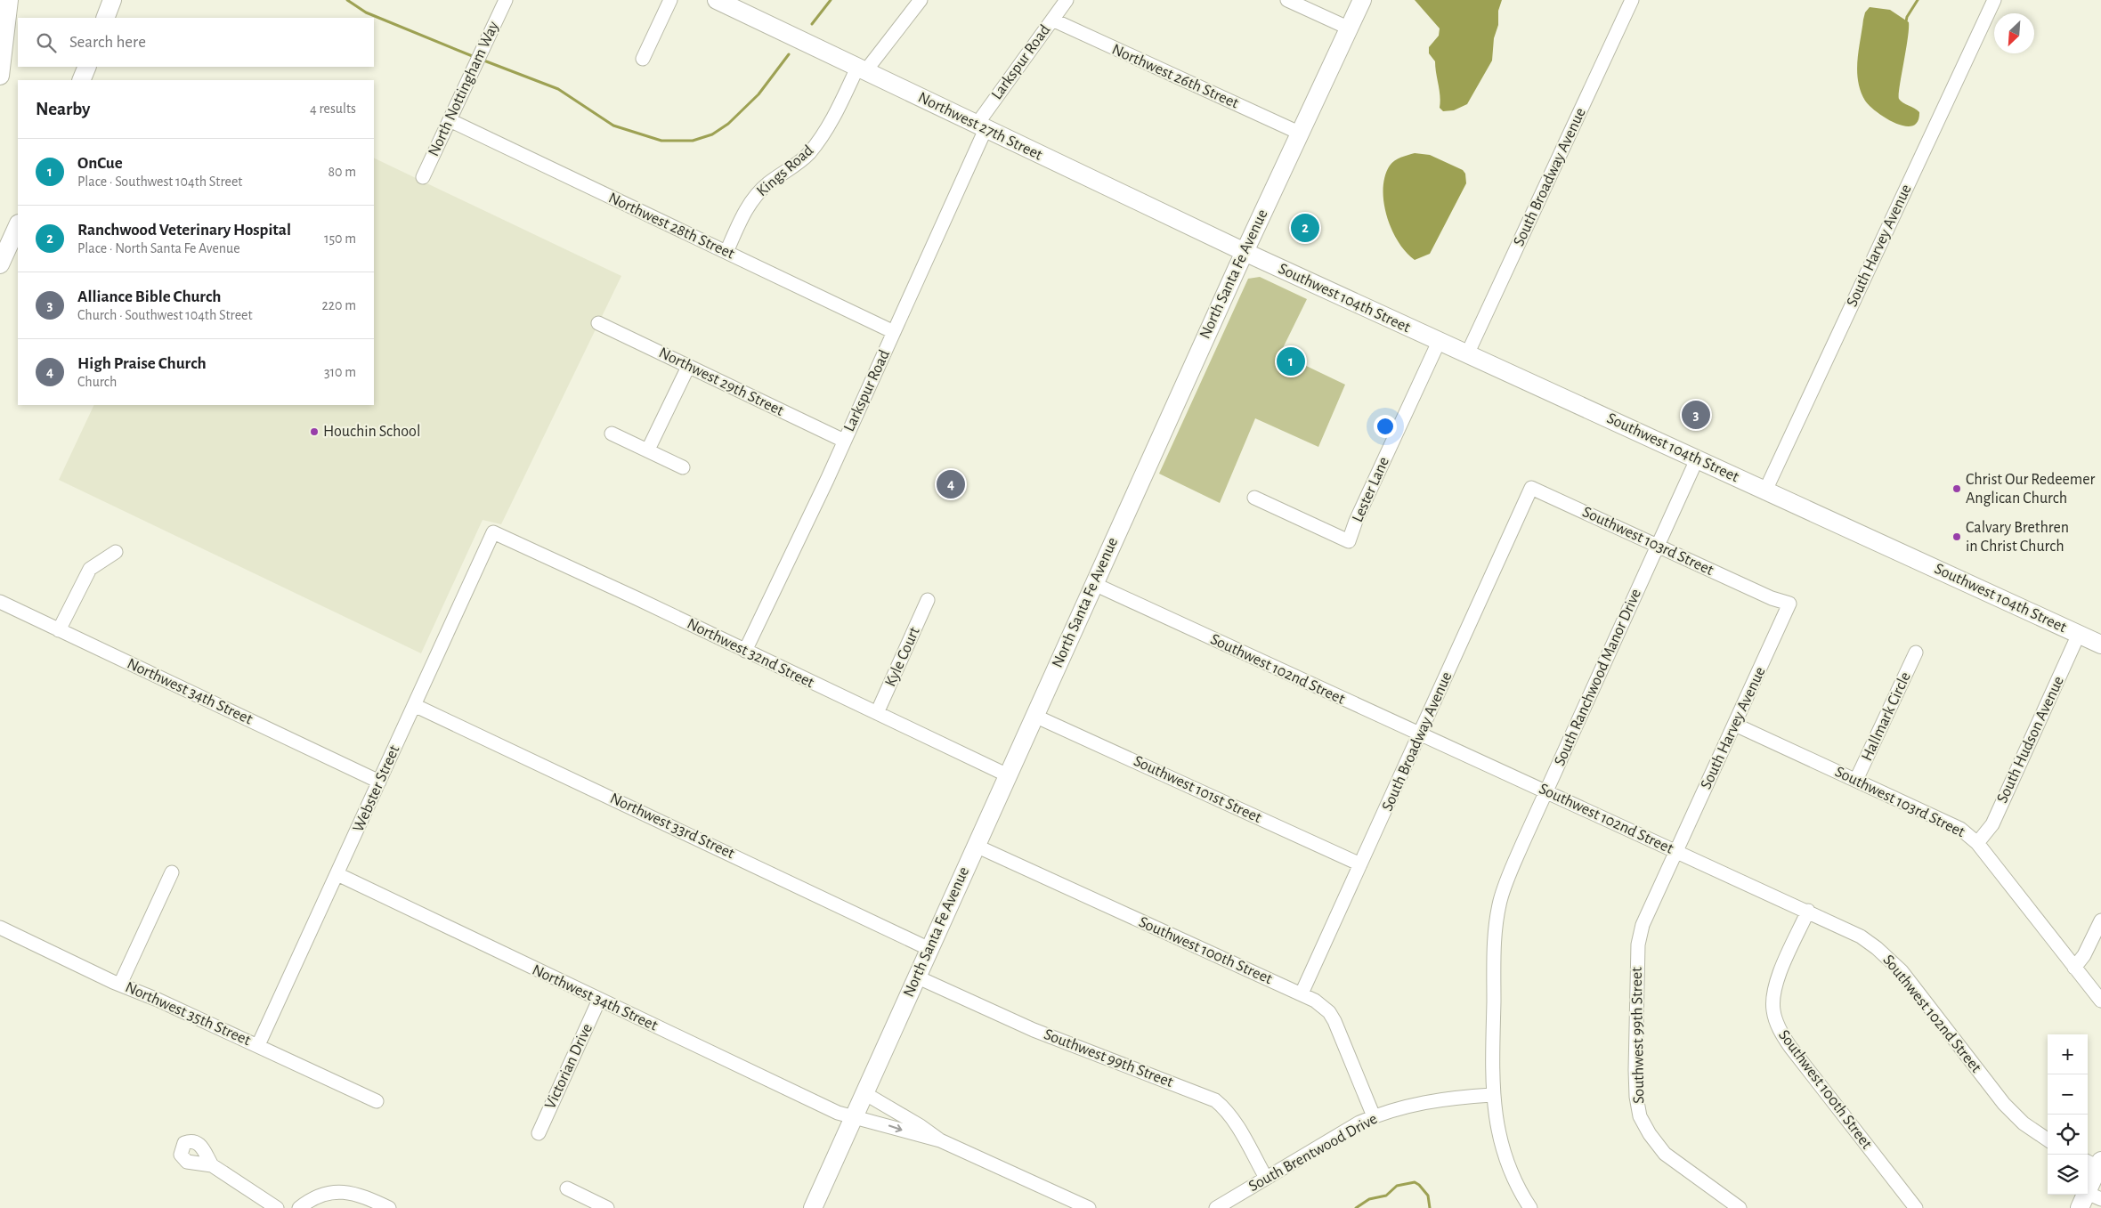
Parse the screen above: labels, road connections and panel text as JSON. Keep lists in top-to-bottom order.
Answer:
{
  "streets": {
    "main road": ["Northwest 27th Street", "North Santa Fe Avenue", "Southwest 104th Street"],
    "street": [
      "Larkspur Road",
      "Northwest 26th Street",
      "North Nottingham Way",
      "Kings Road",
      "South Broadway Avenue",
      "Northwest 28th Street",
      "South Harvey Avenue",
      "Northwest 29th Street",
      "Lester Lane",
      "Southwest 103rd Street",
      "Northwest 32nd Street",
      "Kyle Court",
      "Southwest 102nd Street",
      "South Ranchwood Manor Drive",
      "Northwest 34th Street",
      "Hallmark Circle",
      "South Hudson Avenue",
      "Webster Street",
      "Southwest 101st Street",
      "Northwest 33rd Street",
      "Southwest 100th Street",
      "Northwest 35th Street",
      "Southwest 99th Street",
      "Victorian Drive",
      "South Brentwood Drive"
    ]
  },
  "crossings": [
    ["Larkspur Road", "Northwest 26th Street"],
    ["Larkspur Road", "Northwest 27th Street"],
    ["Larkspur Road", "Northwest 28th Street"],
    ["Larkspur Road", "Northwest 29th Street"],
    ["Larkspur Road", "Northwest 32nd Street"],
    ["Northwest 26th Street", "North Santa Fe Avenue"],
    ["North Nottingham Way", "Northwest 28th Street"],
    ["Northwest 27th Street", "Kings Road"],
    ["Northwest 27th Street", "North Santa Fe Avenue"],
    ["Northwest 27th Street", "Southwest 104th Street"],
    ["Kings Road", "Northwest 28th Street"],
    ["South Broadway Avenue", "Southwest 104th Street"],
    ["South Broadway Avenue", "Southwest 103rd Street"],
    ["South Broadway Avenue", "Southwest 102nd Street"],
    ["South Broadway Avenue", "Southwest 101st Street"],
    ["South Broadway Avenue", "Southwest 100th Street"],
    ["South Harvey Avenue", "Southwest 104th Street"],
    ["South Harvey Avenue", "Southwest 103rd Street"],
    ["South Harvey Avenue", "Southwest 102nd Street"],
    ["South Harvey Avenue", "Southwest 99th Street"],
    ["North Santa Fe Avenue", "Southwest 104th Street"],
    ["North Santa Fe Avenue", "Northwest 32nd Street"],
    ["North Santa Fe Avenue", "Southwest 102nd Street"],
    ["North Santa Fe Avenue", "Northwest 34th Street"],
    ["North Santa Fe Avenue", "Southwest 101st Street"],
    ["North Santa Fe Avenue", "Northwest 33rd Street"],
    ["North Santa Fe Avenue", "Southwest 100th Street"],
    ["North Santa Fe Avenue", "Southwest 99th Street"],
    ["Southwest 104th Street", "Lester Lane"],
    ["Southwest 104th Street", "South Ranchwood Manor Drive"],
    ["Southwest 104th Street", "South Hudson Avenue"],
    ["Southwest 103rd Street", "South Ranchwood Manor Drive"],
    ["Southwest 103rd Street", "Hallmark Circle"],
    ["Southwest 103rd Street", "South Hudson Avenue"],
    ["Northwest 32nd Street", "Kyle Court"],
    ["Northwest 32nd Street", "Webster Street"],
    ["Southwest 102nd Street", "South Ranchwood Manor Drive"],
    ["Southwest 102nd Street", "Southwest 100th Street"],
    ["Southwest 102nd Street", "Southwest 99th Street"],
    ["South Ranchwood Manor Drive", "South Brentwood Drive"],
    ["Northwest 34th Street", "Webster Street"],
    ["Northwest 34th Street", "Victorian Drive"],
    ["Webster Street", "Northwest 33rd Street"],
    ["Webster Street", "Northwest 35th Street"],
    ["Southwest 100th Street", "South Brentwood Drive"],
    ["Southwest 99th Street", "South Brentwood Drive"]
  ],
  "places": ["Houchin School", "Christ Our Redeemer Anglican Church", "Calvary Brethren in Christ Church"],
  "north": "bottom left",
  "page": {
    "search": "Search here",
    "heading": ["Nearby", "4 results"],
    "list": [
      {
        "mark": "1",
        "name": "OnCue",
        "note": "Place · Southwest 104th Street",
        "value": "80 m"
      },
      {
        "mark": "2",
        "name": "Ranchwood Veterinary Hospital",
        "note": "Place · North Santa Fe Avenue",
        "value": "150 m"
      },
      {
        "mark": "3",
        "name": "Alliance Bible Church",
        "note": "Church · Southwest 104th Street",
        "value": "220 m"
      },
      {
        "mark": "4",
        "name": "High Praise Church",
        "note": "Church",
        "value": "310 m"
      }
    ],
    "pins": [
      "2",
      "1",
      "3",
      "4"
    ],
    "map_buttons": ["+", "−"]
  }
}
